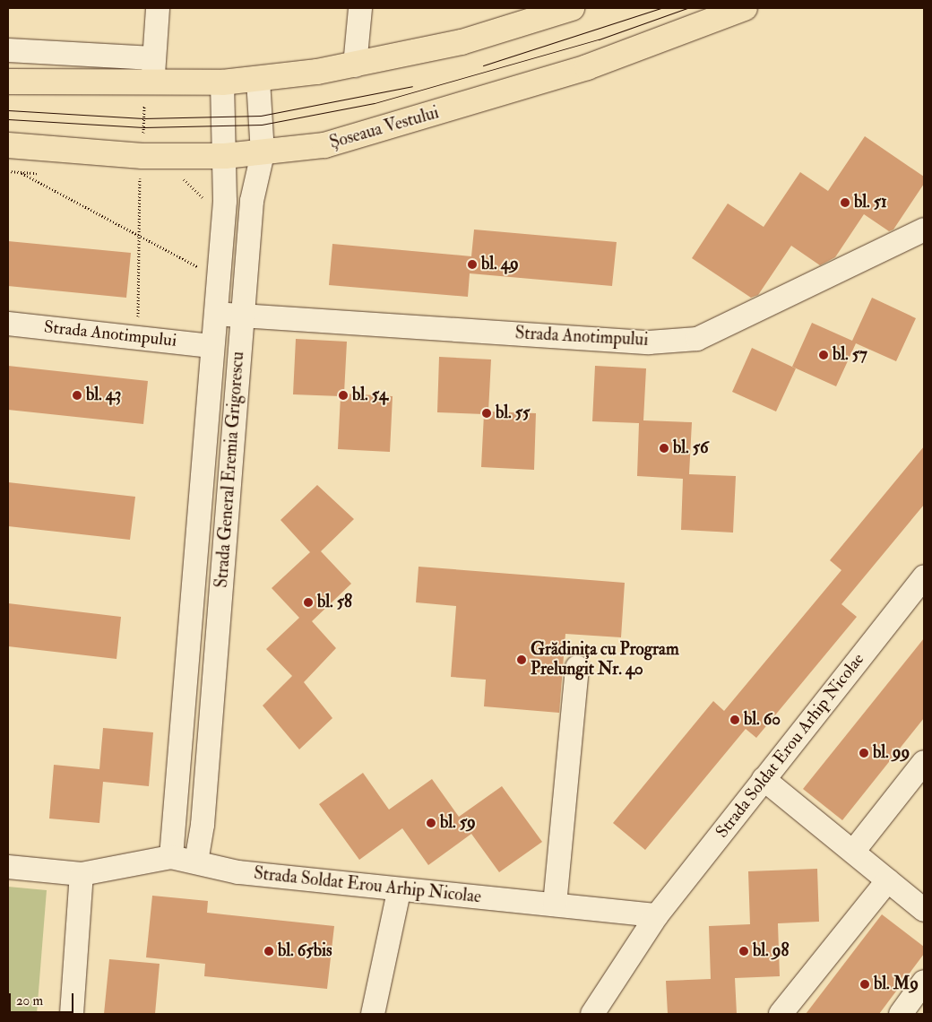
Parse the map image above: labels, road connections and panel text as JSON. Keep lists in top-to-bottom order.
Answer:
{
  "streets": {
    "main road": ["Șoseaua Vestului"],
    "street": ["Strada Anotimpului", "Strada General Eremia Grigorescu", "Strada Soldat Erou Arhip Nicolae"]
  },
  "crossings": [
    ["Șoseaua Vestului", "Strada General Eremia Grigorescu"],
    ["Strada Anotimpului", "Strada General Eremia Grigorescu"],
    ["Strada General Eremia Grigorescu", "Strada Soldat Erou Arhip Nicolae"]
  ],
  "places": [
    "bl. 51",
    "bl. 49",
    "bl. 57",
    "bl. 43",
    "bl. 54",
    "bl. 55",
    "bl. 56",
    "bl. 58",
    "Grădinița cu Program Prelungit Nr. 40",
    "bl. 60",
    "bl. 99",
    "bl. 59",
    "bl. 65bis",
    "bl. 98",
    "bl. M9"
  ],
  "scale_bar": "20 m"
}
